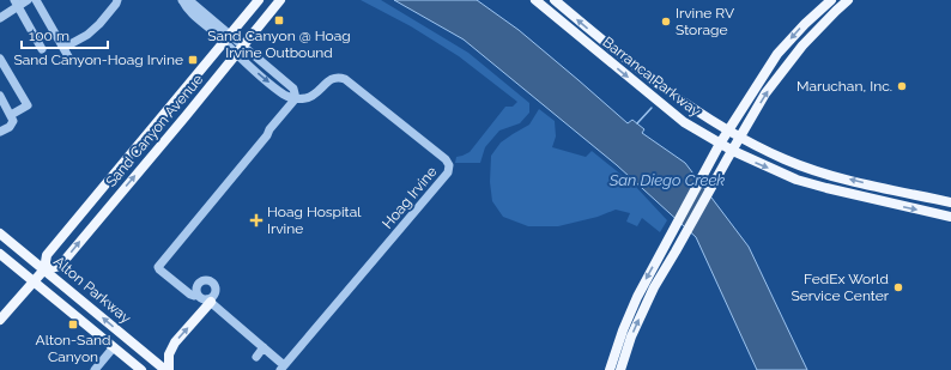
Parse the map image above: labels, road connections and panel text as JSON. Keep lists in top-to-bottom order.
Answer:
{
  "streets": {
    "main road": ["Barranca Parkway", "Sand Canyon Avenue", "Alton Parkway"],
    "street": ["Hoag Irvine"]
  },
  "crossings": [
    ["Sand Canyon Avenue", "Alton Parkway"]
  ],
  "water": ["San Diego Creek"],
  "places": {
    "transit": ["Sand Canyon @ Hoag Irvine Outbound", "Sand Canyon-Hoag Irvine", "Alton-Sand Canyon"],
    "other": ["Irvine RV Storage", "Maruchan, Inc.", "FedEx World Service Center"],
    "health": ["Hoag Hospital Irvine"]
  },
  "scale_bar": "100 m"
}
